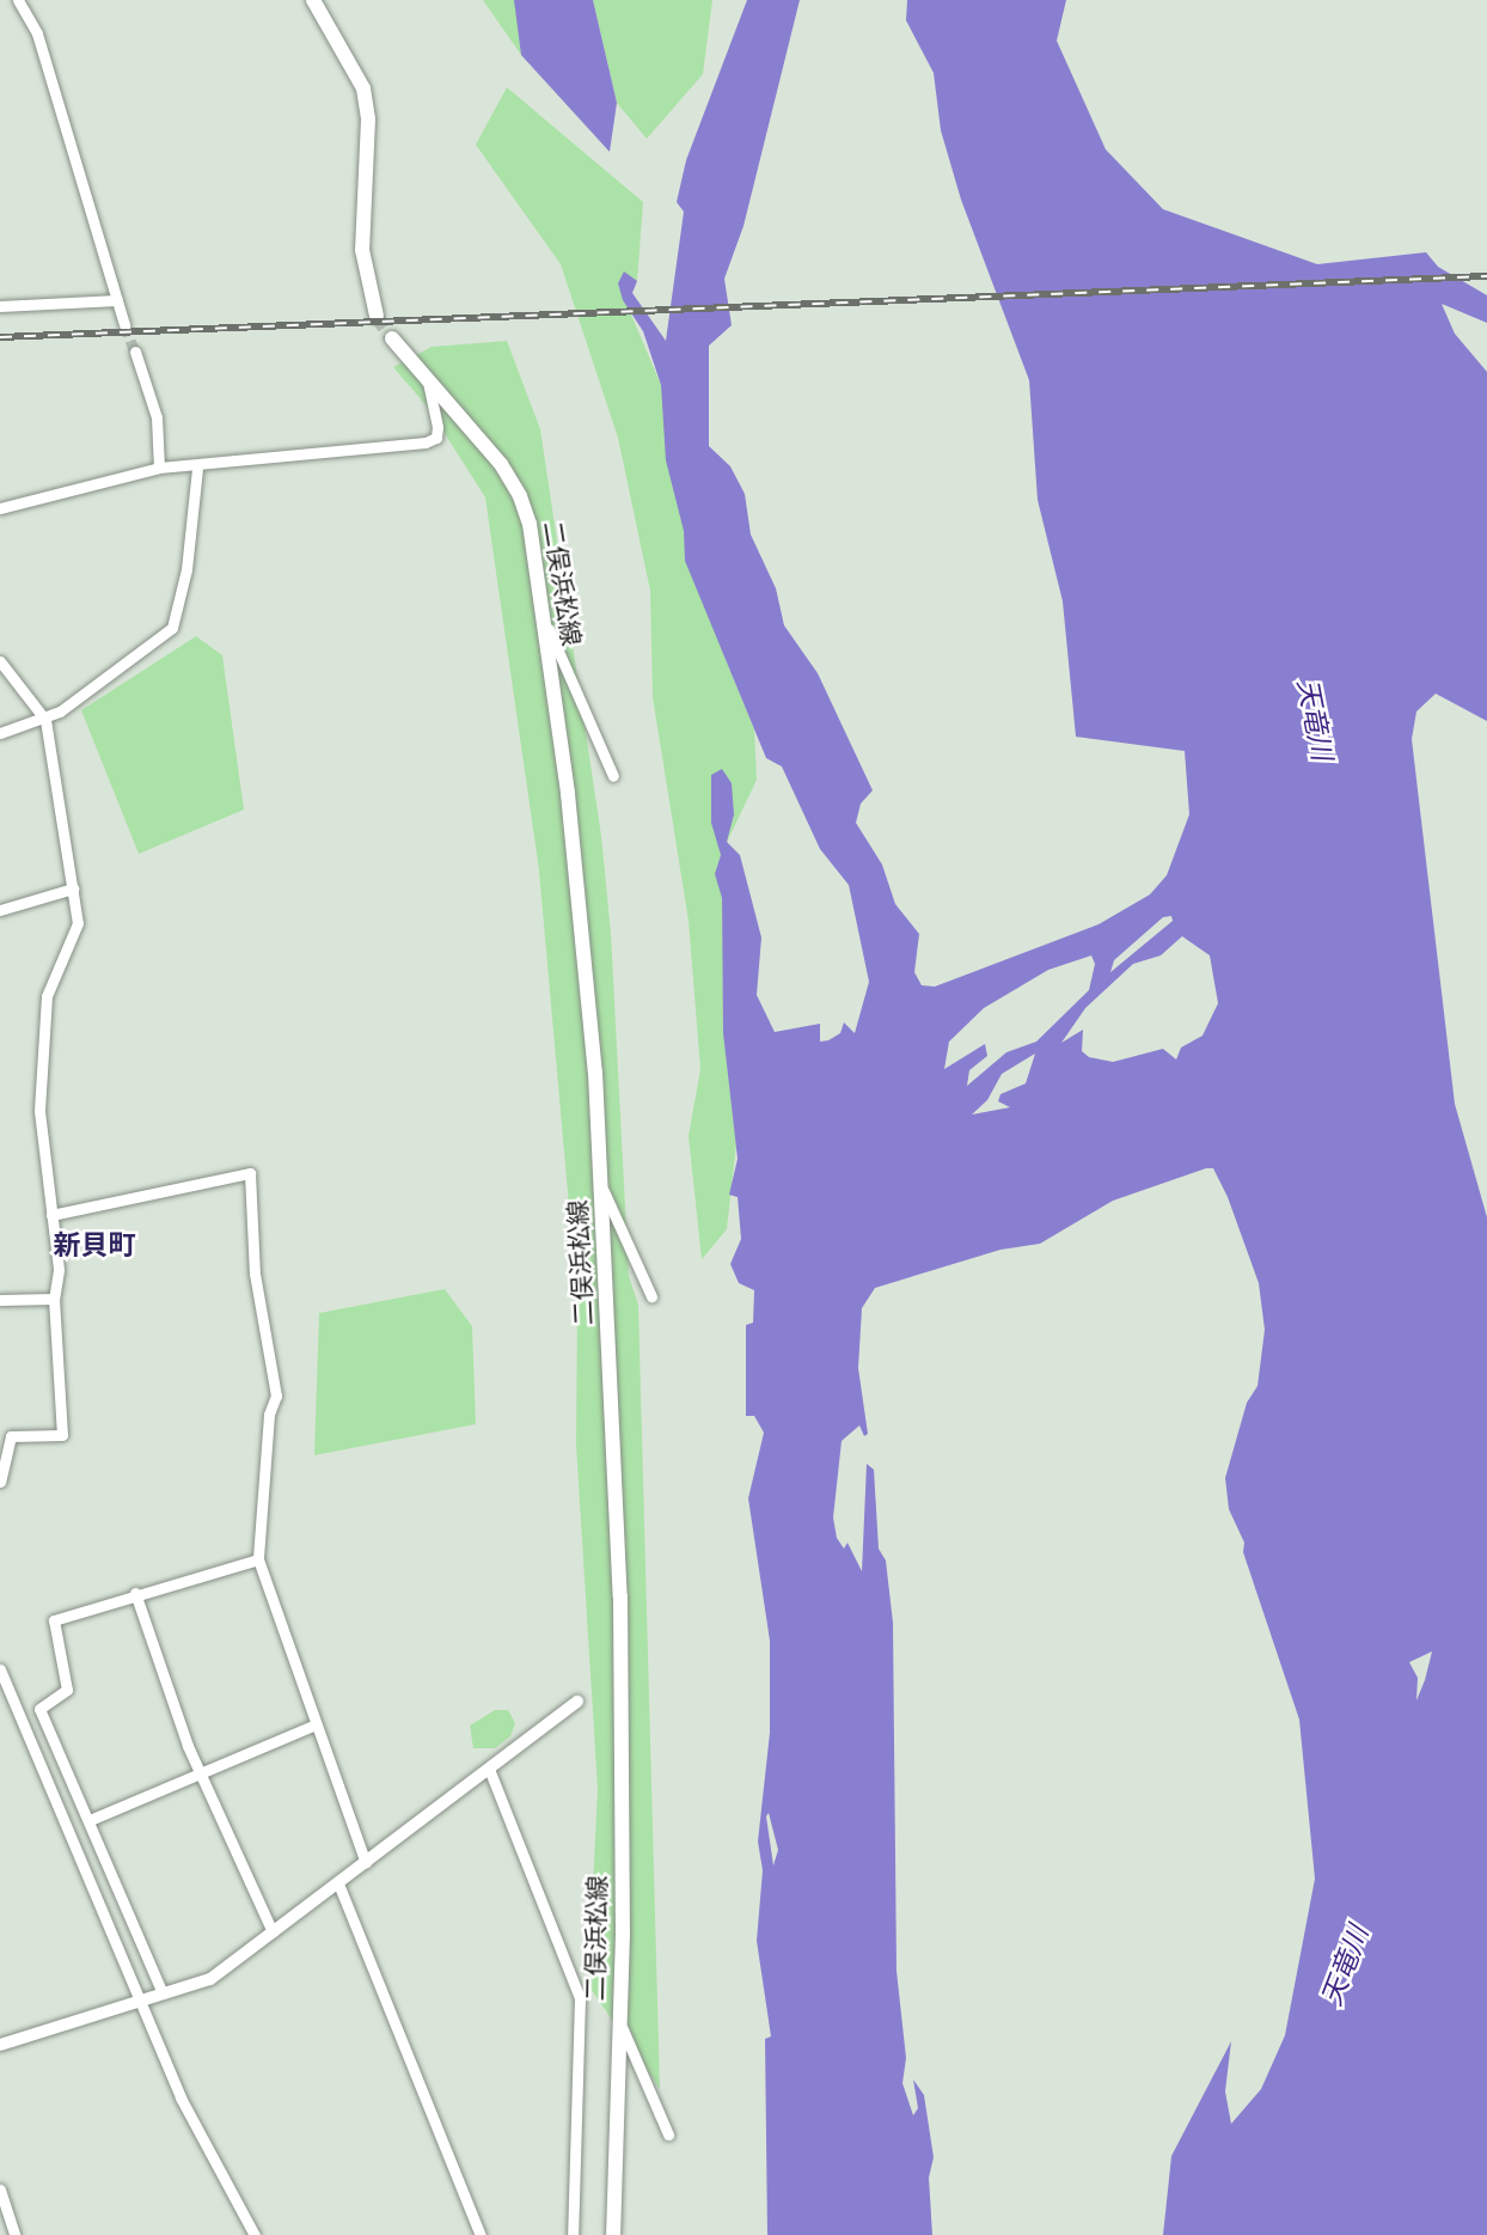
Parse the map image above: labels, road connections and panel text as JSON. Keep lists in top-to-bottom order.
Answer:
{
  "streets": {
    "main road": ["二俣浜松線"]
  },
  "districts": ["新貝町"],
  "water": ["天竜川"]
}
